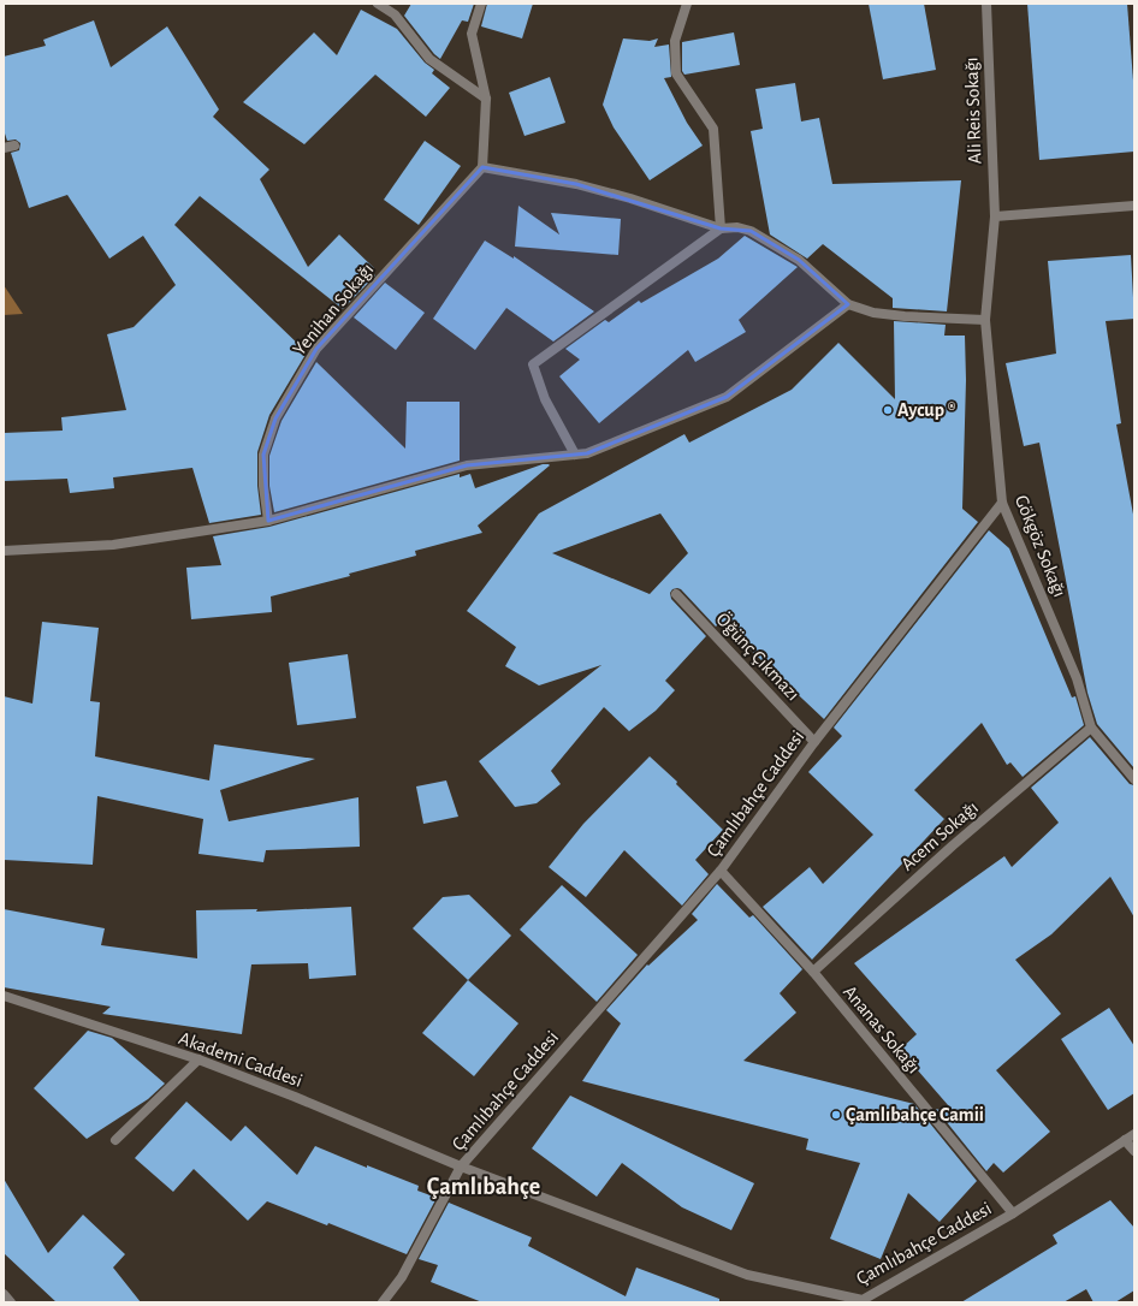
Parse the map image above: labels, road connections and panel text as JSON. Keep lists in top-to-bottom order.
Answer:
{
  "streets": {
    "street": [
      "Ali Reis Sokağı",
      "Yenihan Sokağı",
      "Gökgöz Sokağı",
      "Öğünç Çıkmazı",
      "Çamlıbahçe Caddesi",
      "Acem Sokağı",
      "Ananas Sokağı",
      "Akademi Caddesi"
    ]
  },
  "crossings": [
    ["Ali Reis Sokağı", "Gökgöz Sokağı"],
    ["Gökgöz Sokağı", "Çamlıbahçe Caddesi"],
    ["Gökgöz Sokağı", "Acem Sokağı"],
    ["Öğünç Çıkmazı", "Çamlıbahçe Caddesi"],
    ["Çamlıbahçe Caddesi", "Ananas Sokağı"],
    ["Çamlıbahçe Caddesi", "Akademi Caddesi"],
    ["Acem Sokağı", "Ananas Sokağı"]
  ],
  "districts": ["Çamlıbahçe"],
  "places": ["Aycup ®", "Çamlıbahçe Camii"]
}
